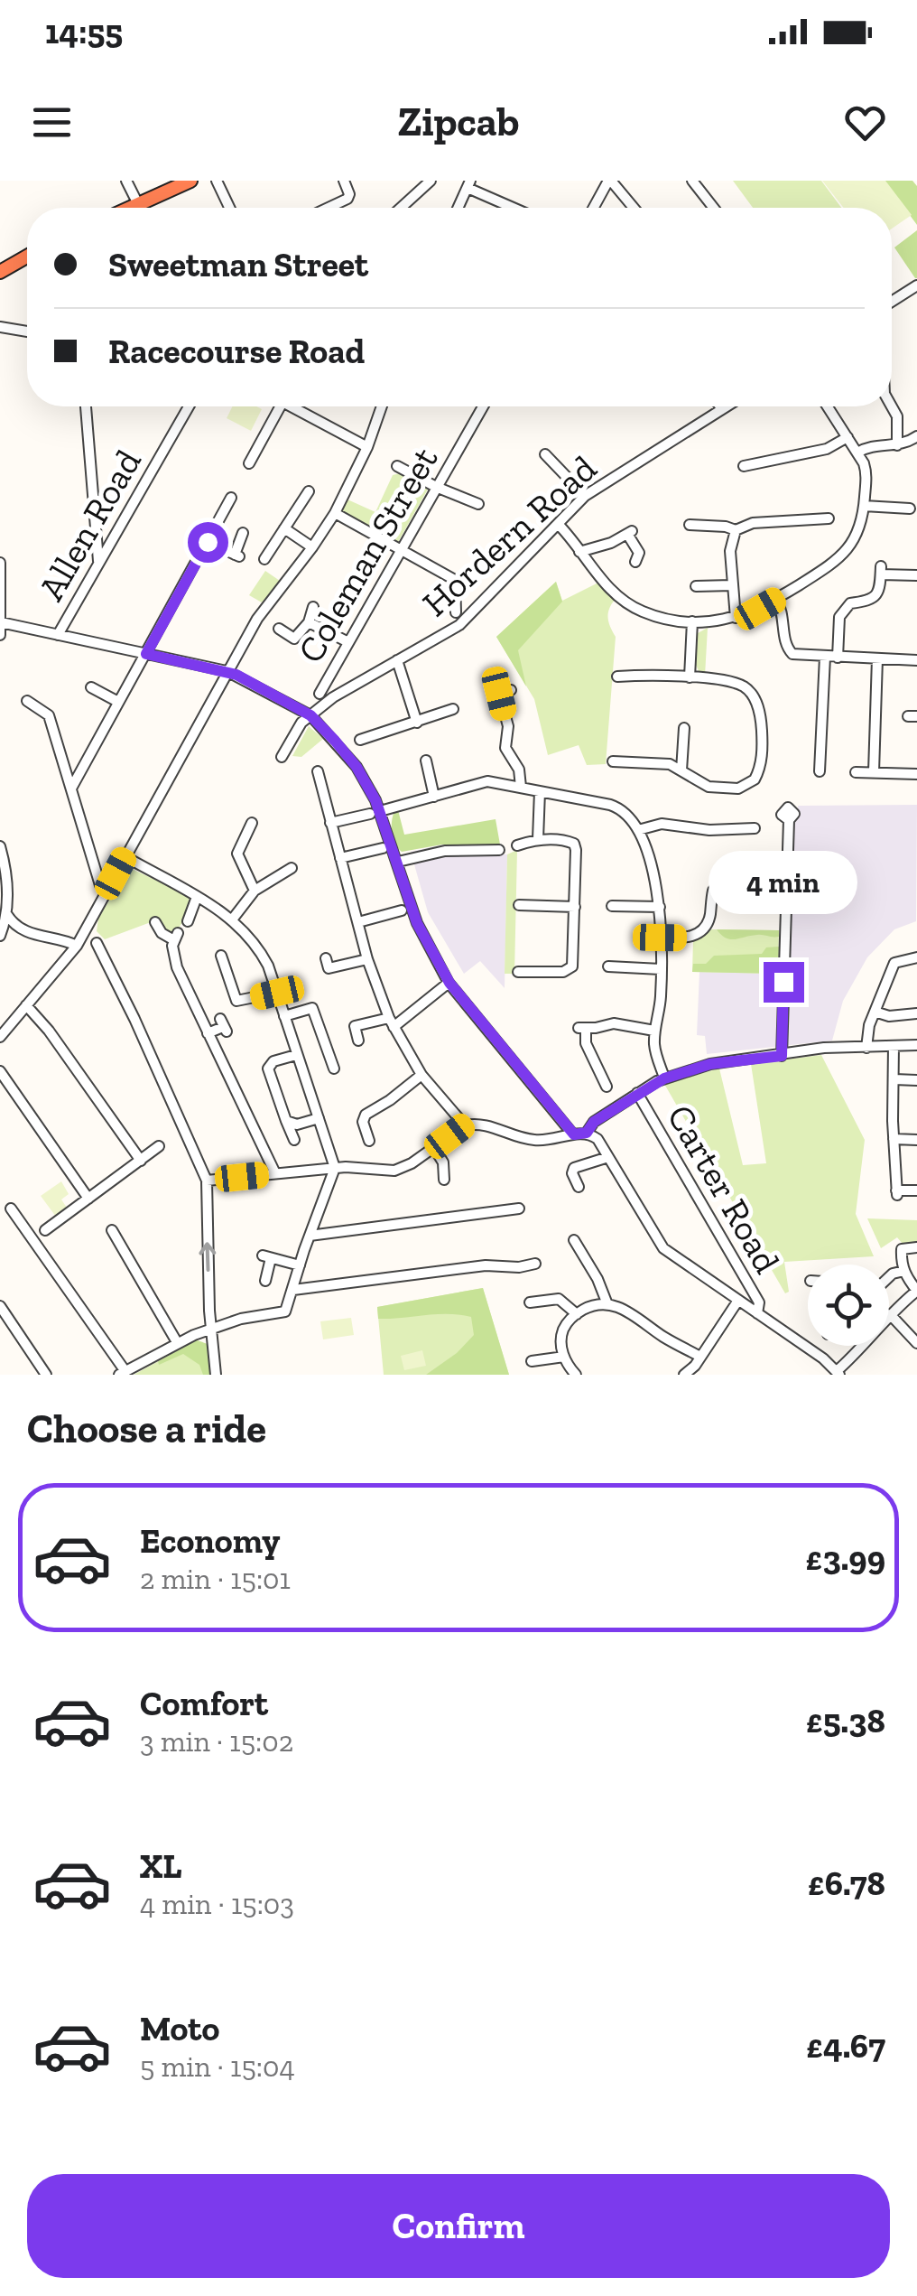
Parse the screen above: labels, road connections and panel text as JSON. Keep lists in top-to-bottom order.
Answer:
{
  "streets": {
    "street": [
      "Allen Road",
      "Hordern Road",
      "Coleman Street",
      "Carter Road"
    ]
  },
  "page": {
    "status": "14:55",
    "header": "Zipcab",
    "banner": ["Sweetman Street", "Racecourse Road"],
    "bubble": "4 min",
    "heading": "Choose a ride",
    "list": [
      {
        "name": "Economy",
        "note": "2 min · 15:01",
        "value": "£3.99"
      },
      {
        "name": "Comfort",
        "note": "3 min · 15:02",
        "value": "£5.38"
      },
      {
        "name": "XL",
        "note": "4 min · 15:03",
        "value": "£6.78"
      },
      {
        "name": "Moto",
        "note": "5 min · 15:04",
        "value": "£4.67"
      }
    ],
    "buttons": "Confirm"
  }
}
